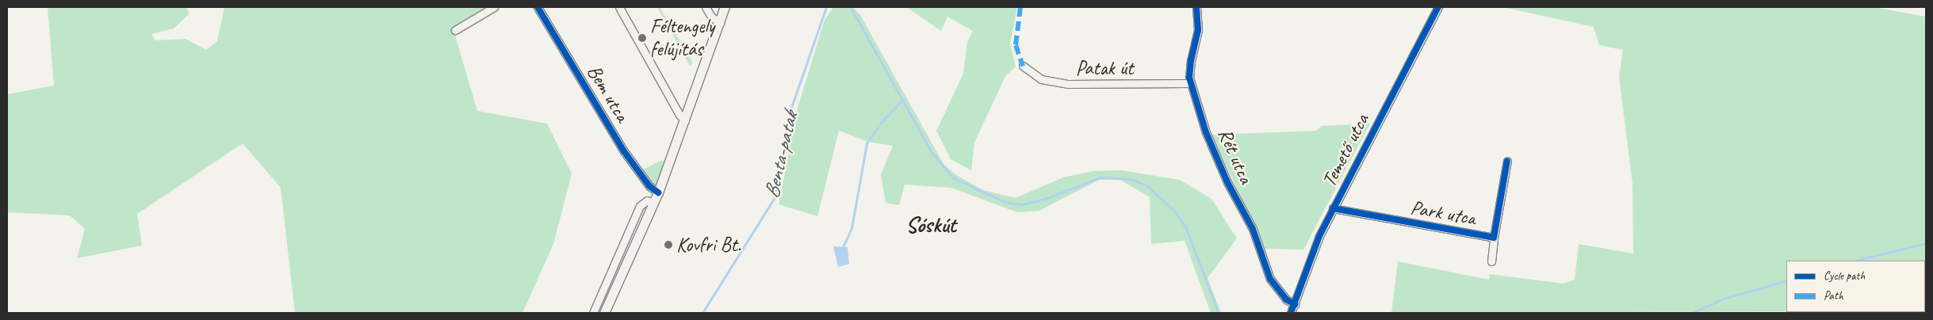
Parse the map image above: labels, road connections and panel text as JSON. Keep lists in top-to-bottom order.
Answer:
{
  "streets": {
    "street": [
      "Patak út",
      "Bem utca",
      "Temető utca",
      "Rét utca",
      "Park utca"
    ]
  },
  "crossings": [
    ["Patak út", "Rét utca"],
    ["Temető utca", "Rét utca"],
    ["Temető utca", "Park utca"]
  ],
  "districts": ["Sóskút"],
  "water": ["Benta-patak"],
  "places": ["Féltengely felújítás", "Kovfri Bt."],
  "legend": ["Cycle path", "Path"]
}
